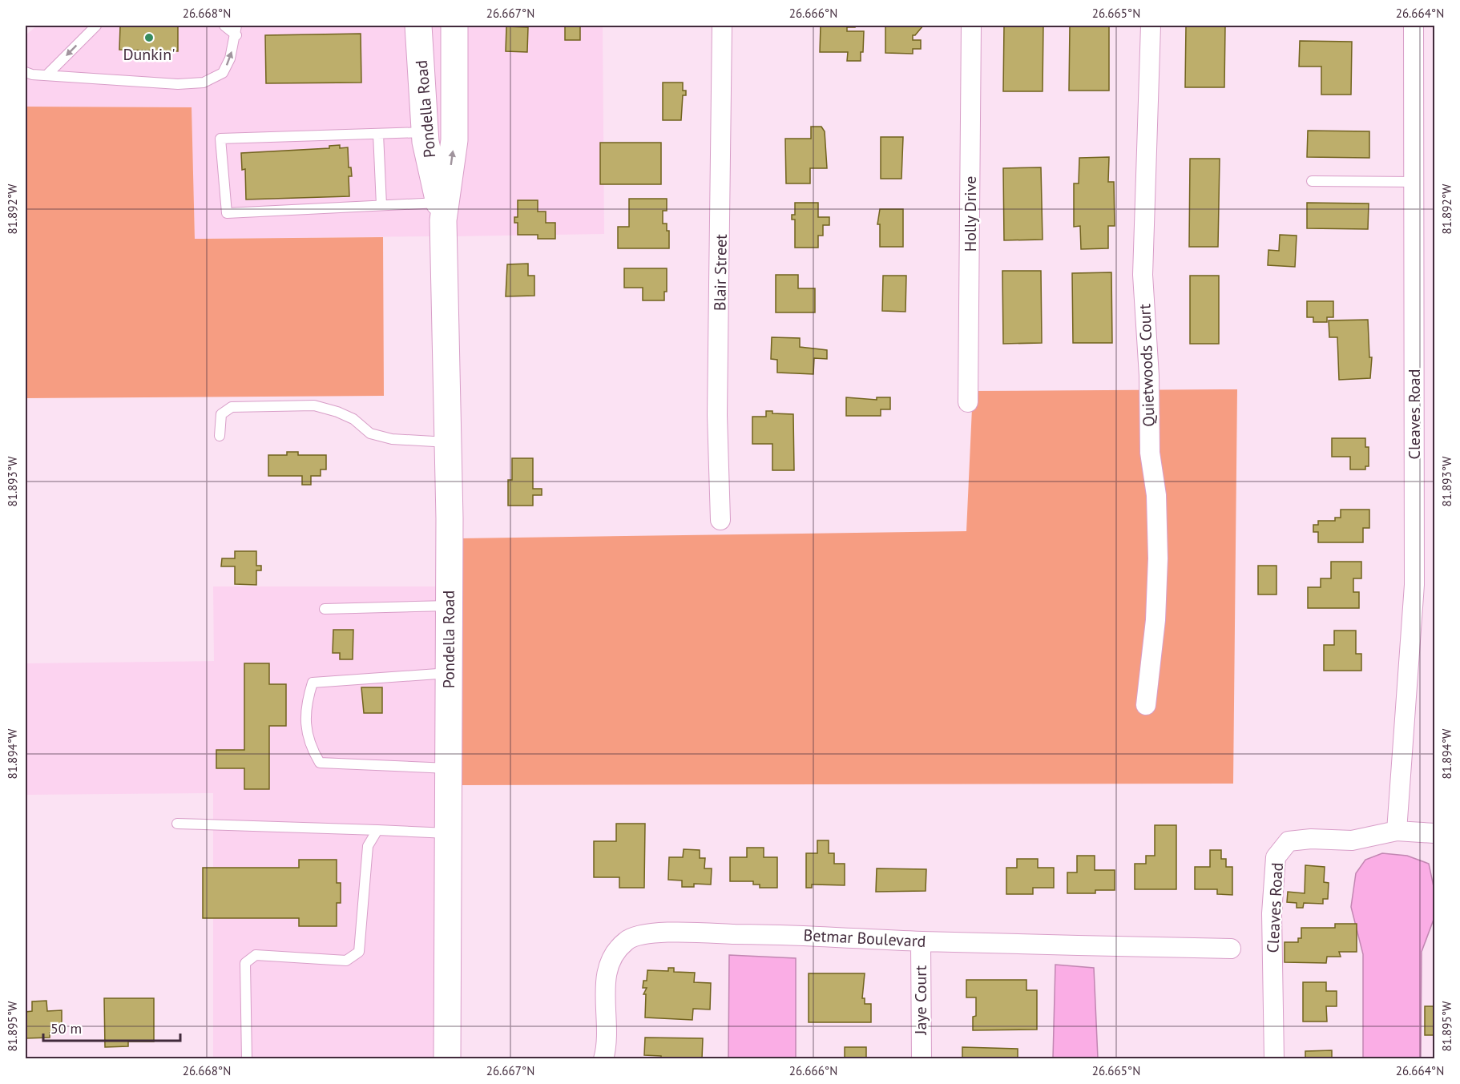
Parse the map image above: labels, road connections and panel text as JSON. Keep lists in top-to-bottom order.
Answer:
{
  "streets": {
    "main road": ["Pondella Road"],
    "street": [
      "Holly Drive",
      "Blair Street",
      "Quietwoods Court",
      "Cleaves Road",
      "Betmar Boulevard",
      "Jaye Court"
    ]
  },
  "crossings": [
    ["Betmar Boulevard", "Jaye Court"]
  ],
  "places": ["Dunkin'"],
  "scale_bar": "50 m",
  "coordinates": [
    "26.668°N",
    "26.667°N",
    "26.666°N",
    "26.665°N",
    "26.664°N",
    "81.892°W",
    "81.893°W",
    "81.894°W",
    "81.895°W"
  ]
}
